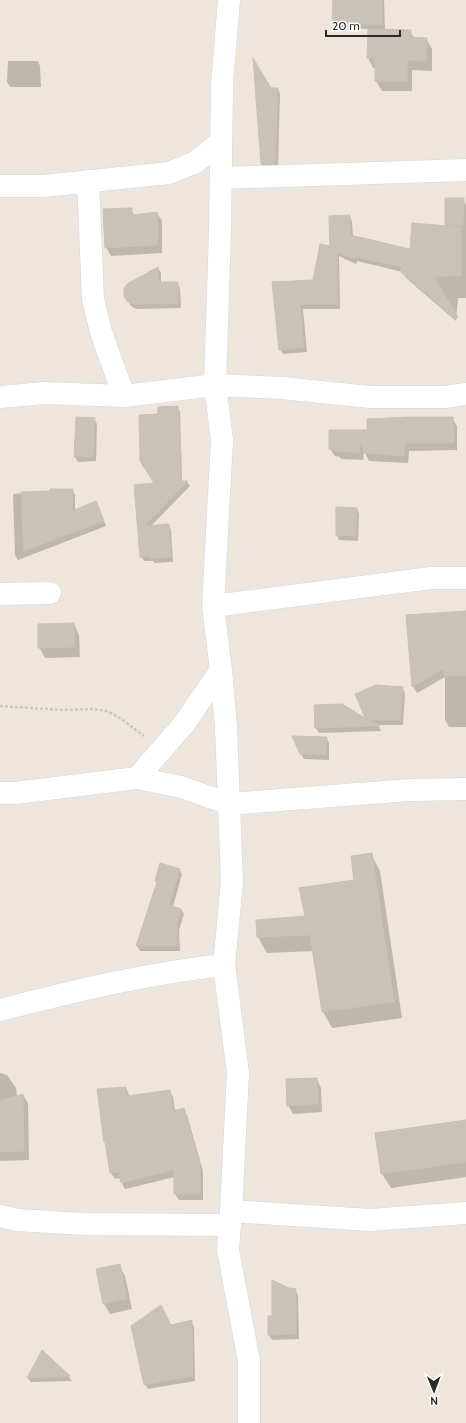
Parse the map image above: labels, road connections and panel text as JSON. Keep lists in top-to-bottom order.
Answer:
{
  "scale_bar": "20 m",
  "north": "bottom"
}
